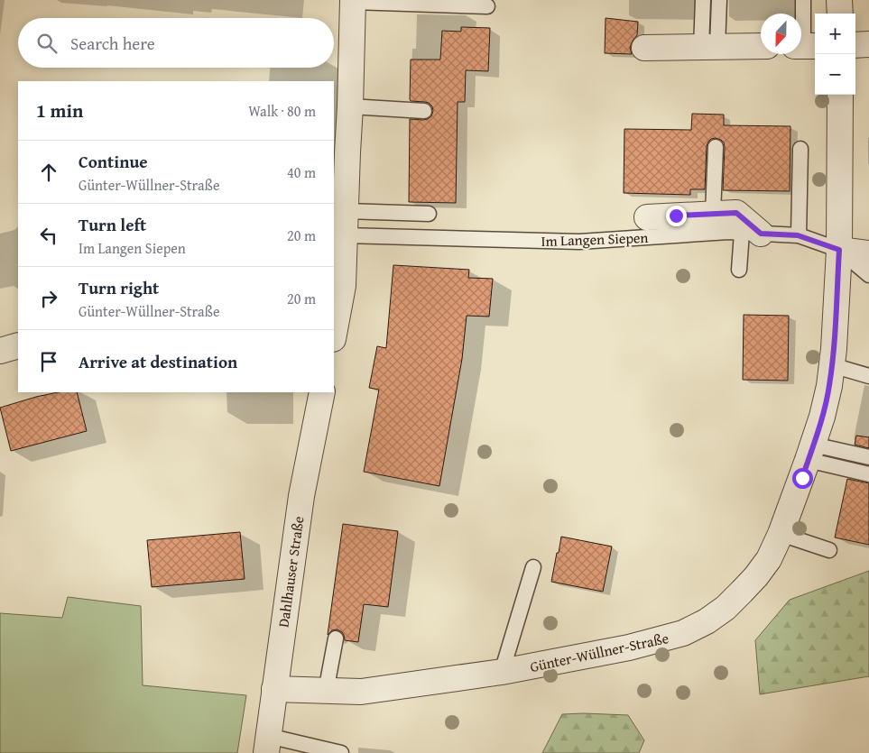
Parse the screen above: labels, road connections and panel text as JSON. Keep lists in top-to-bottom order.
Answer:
{
  "streets": {
    "street": ["Im Langen Siepen", "Dahlhauser Straße", "Günter-Wüllner-Straße"]
  },
  "crossings": [
    ["Im Langen Siepen", "Günter-Wüllner-Straße"],
    ["Dahlhauser Straße", "Günter-Wüllner-Straße"]
  ],
  "north": "bottom",
  "page": {
    "map_buttons": ["+", "−"],
    "search": "Search here",
    "heading": ["1 min", "Walk · 80 m"],
    "list": [
      ["Continue", "Günter-Wüllner-Straße", "40 m"],
      ["Turn left", "Im Langen Siepen", "20 m"],
      ["Turn right", "Günter-Wüllner-Straße", "20 m"],
      "Arrive at destination"
    ]
  }
}
